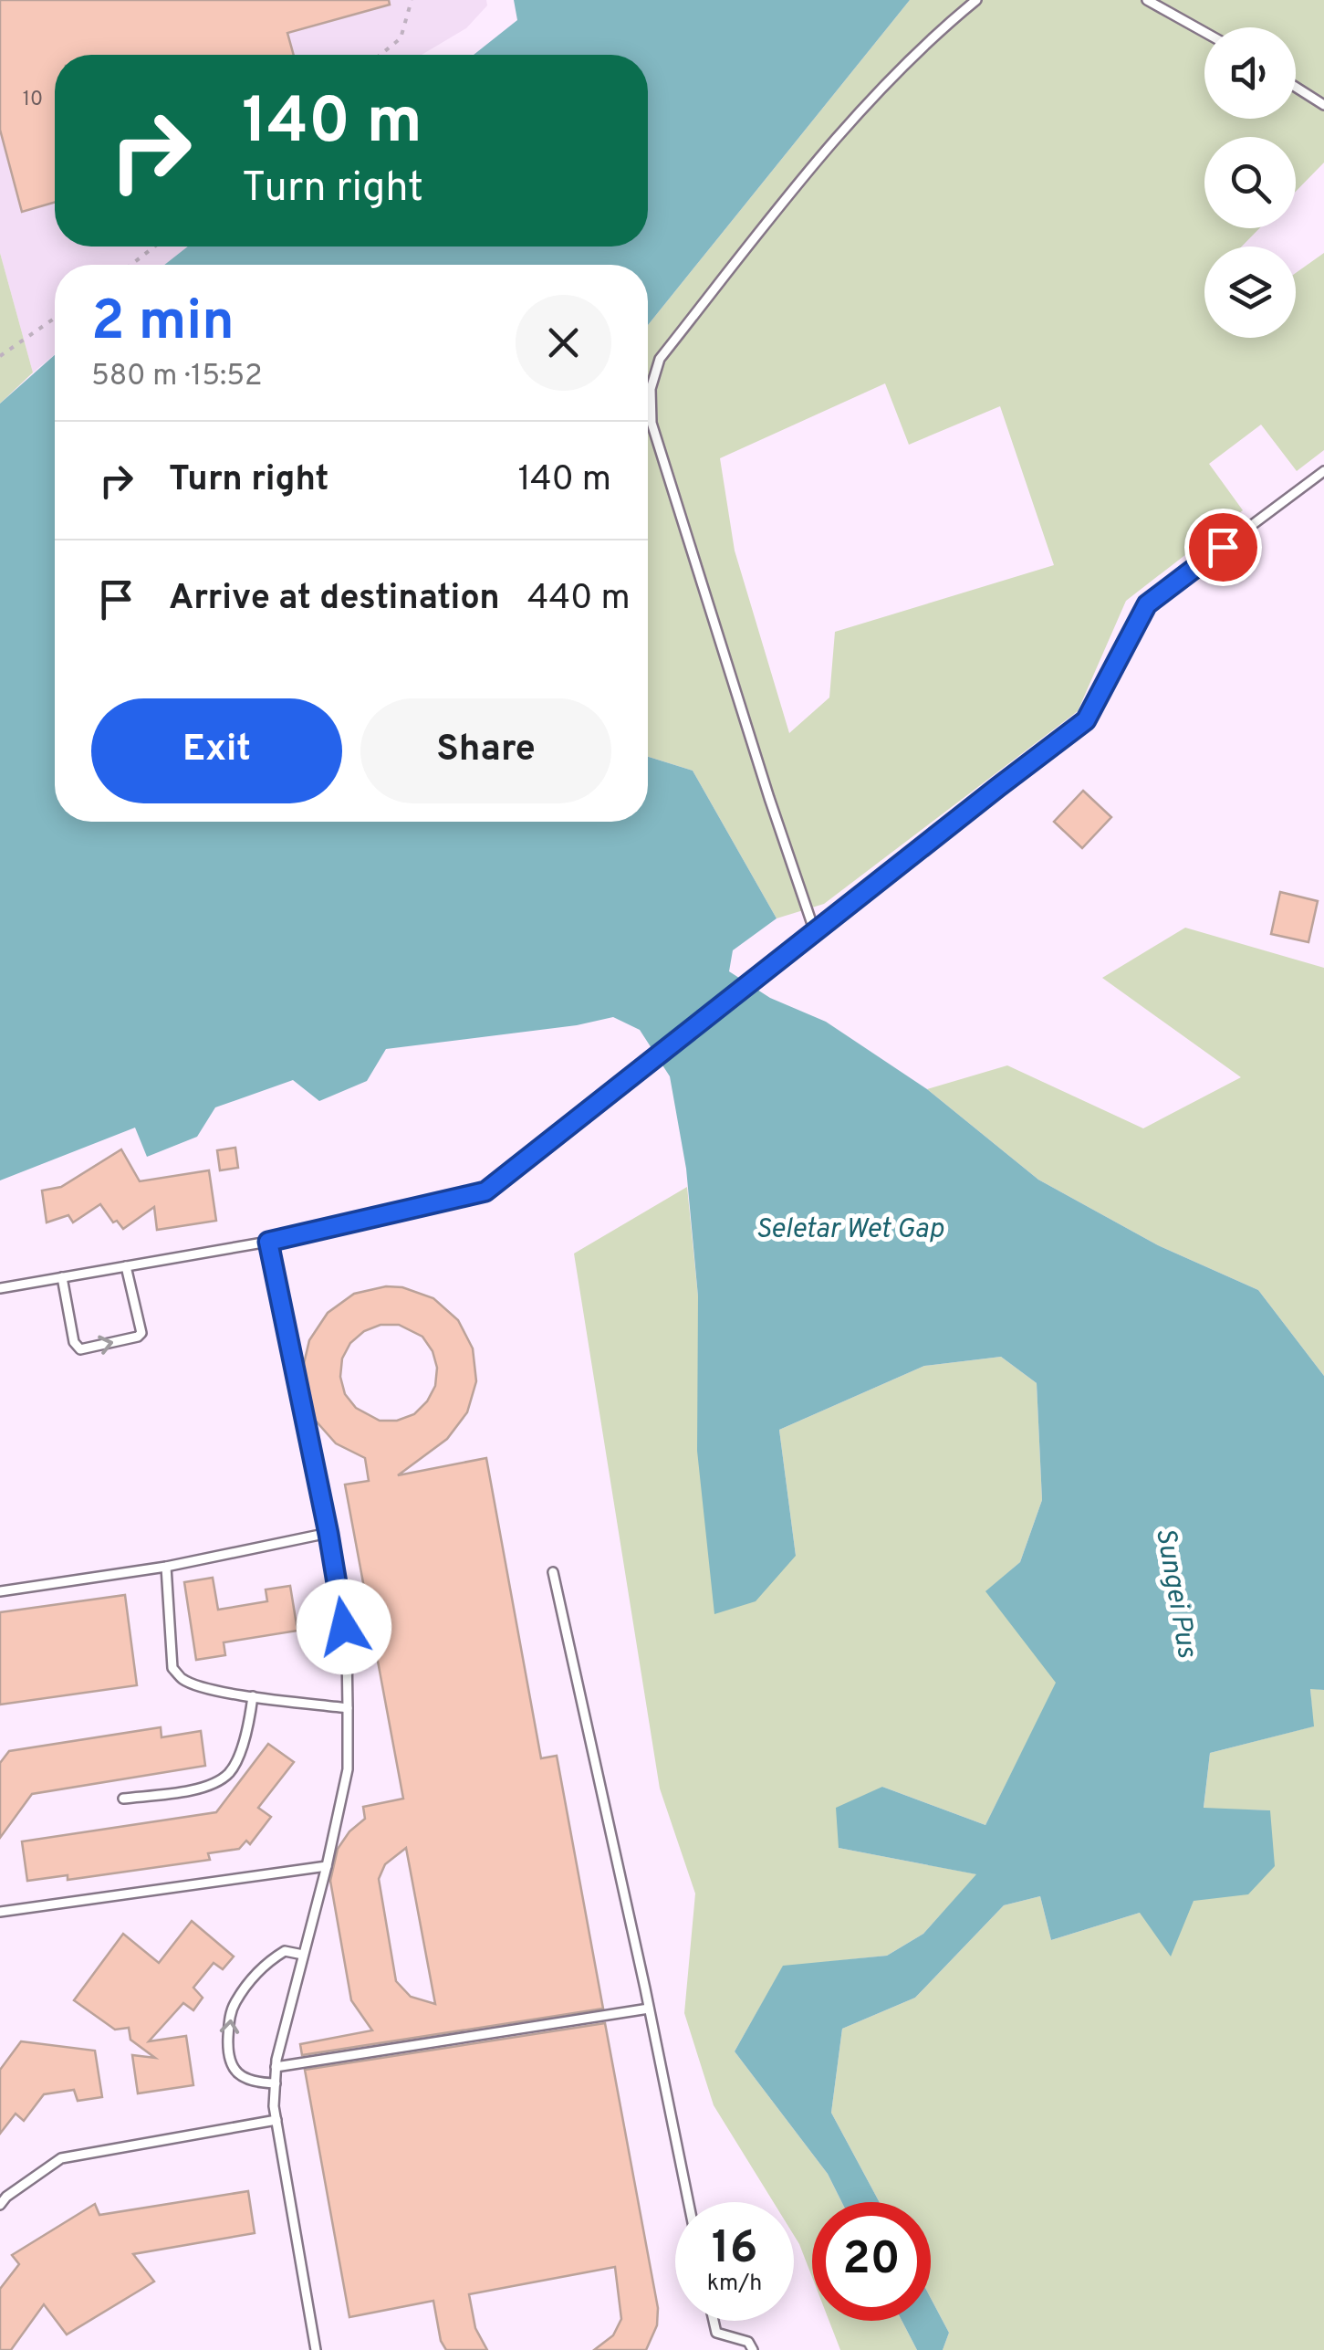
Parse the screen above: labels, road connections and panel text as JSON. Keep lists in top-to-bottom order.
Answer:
{
  "water": ["Seletar Wet Gap", "Sungei Pus"],
  "house_numbers": ["10"],
  "page": {
    "turn": ["140 m", "Turn right"],
    "heading": ["2 min", "580 m · 15:52"],
    "list": [
      {
        "name": "Turn right",
        "value": "140 m"
      },
      {
        "name": "Arrive at destination",
        "value": "440 m"
      }
    ],
    "buttons": ["Exit", "Share"],
    "speed": "16 km/h",
    "limit": "20"
  }
}
